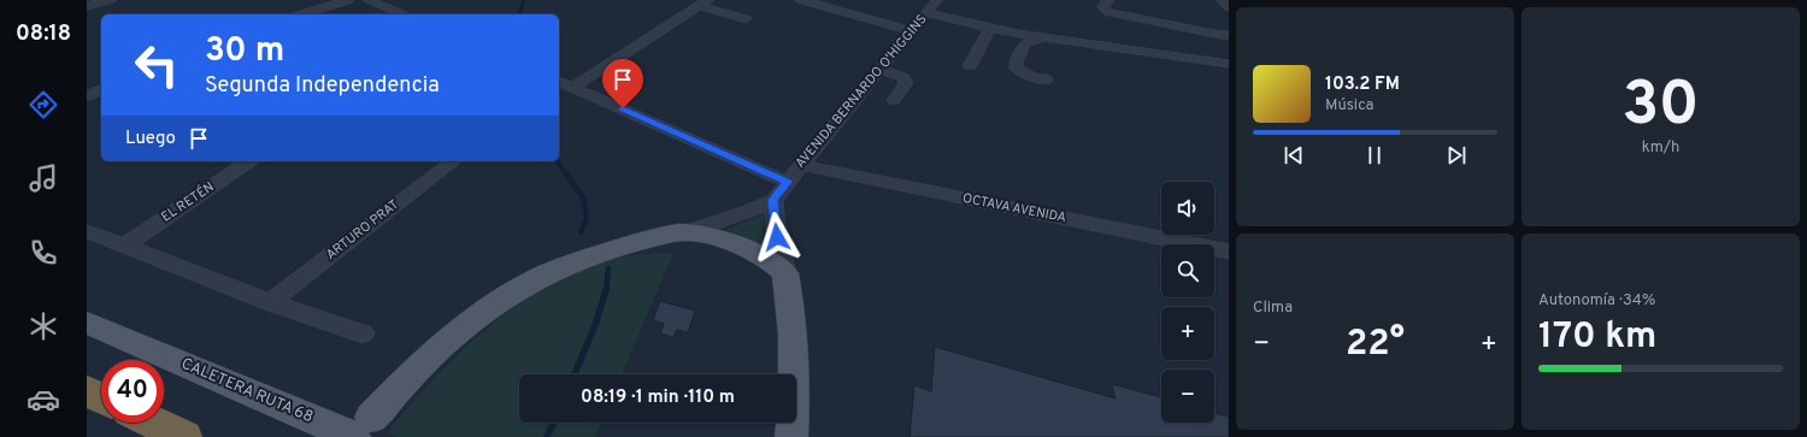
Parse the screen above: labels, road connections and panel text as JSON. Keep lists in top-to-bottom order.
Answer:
{
  "streets": {
    "main road": ["CALETERA RUTA 68"],
    "street": [
      "AVENIDA BERNARDO O'HIGGINS",
      "EL RETÉN",
      "OCTAVA AVENIDA",
      "ARTURO PRAT"
    ]
  },
  "crossings": [
    ["AVENIDA BERNARDO O'HIGGINS", "OCTAVA AVENIDA"]
  ],
  "page": {
    "tabs": "08:18",
    "tile": [
      ["30", "km/h"],
      "Clima",
      ["Autonomía · 34%", "170 km"]
    ],
    "turn": ["30 m", "Segunda Independencia"],
    "song": ["103.2 FM", "Música"],
    "then": "Luego",
    "map_buttons": ["+", "−"],
    "heat": ["−", "22°", "+"],
    "limit": "40",
    "trip": "08:19 · 1 min · 110 m"
  }
}
